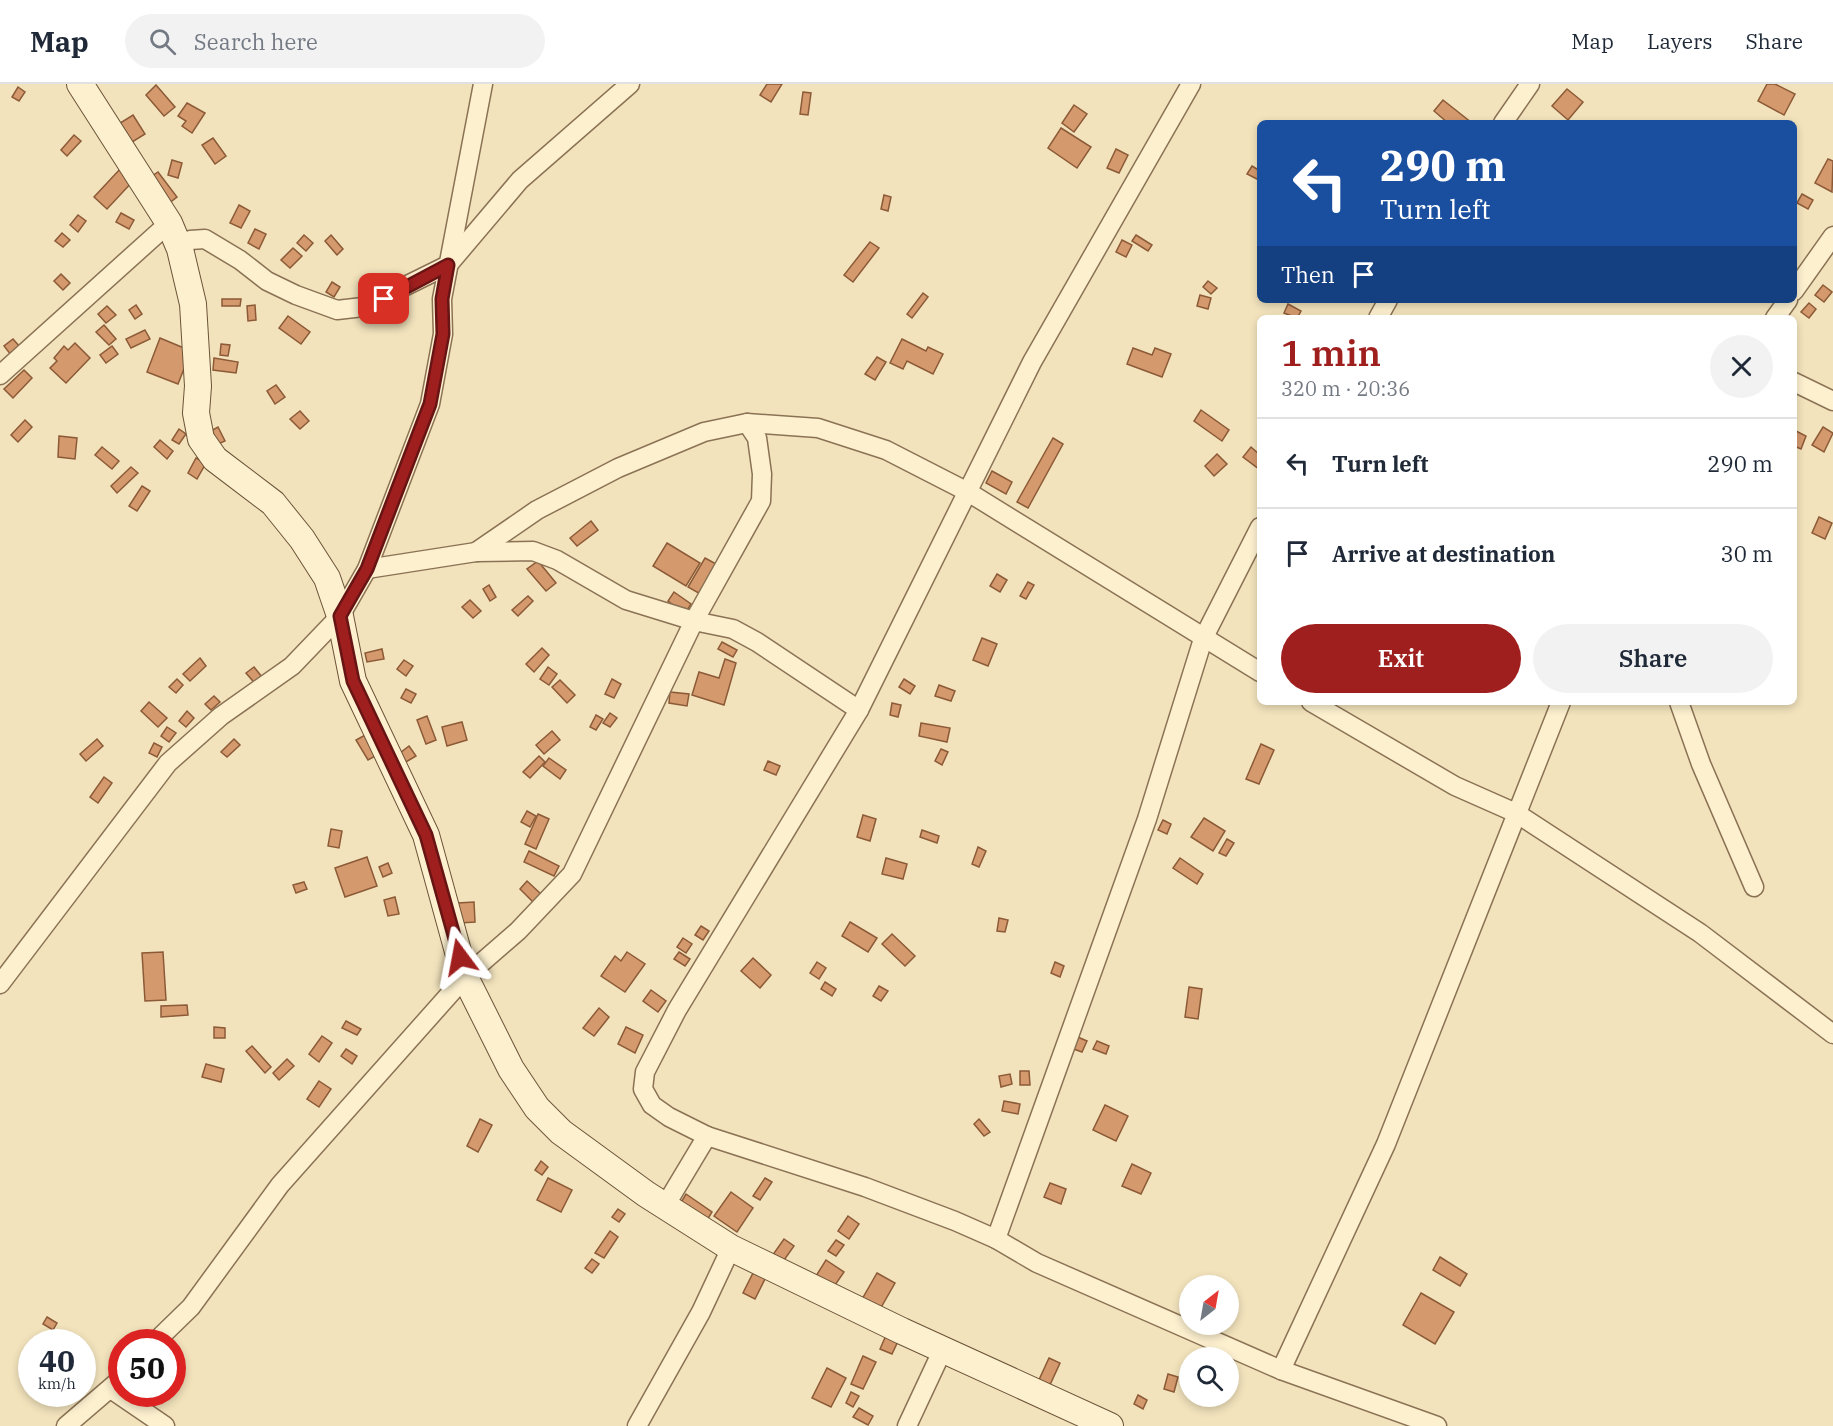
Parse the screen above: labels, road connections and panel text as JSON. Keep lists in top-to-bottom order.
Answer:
{
  "north": "top right",
  "page": {
    "header": "Map",
    "search": "Search here",
    "nav": ["Map", "Layers", "Share"],
    "turn": ["290 m", "Turn left"],
    "then": "Then",
    "heading": ["1 min", "320 m · 20:36"],
    "list": [
      {
        "name": "Turn left",
        "value": "290 m"
      },
      {
        "name": "Arrive at destination",
        "value": "30 m"
      }
    ],
    "buttons": ["Exit", "Share"],
    "speed": "40 km/h",
    "limit": "50"
  }
}
